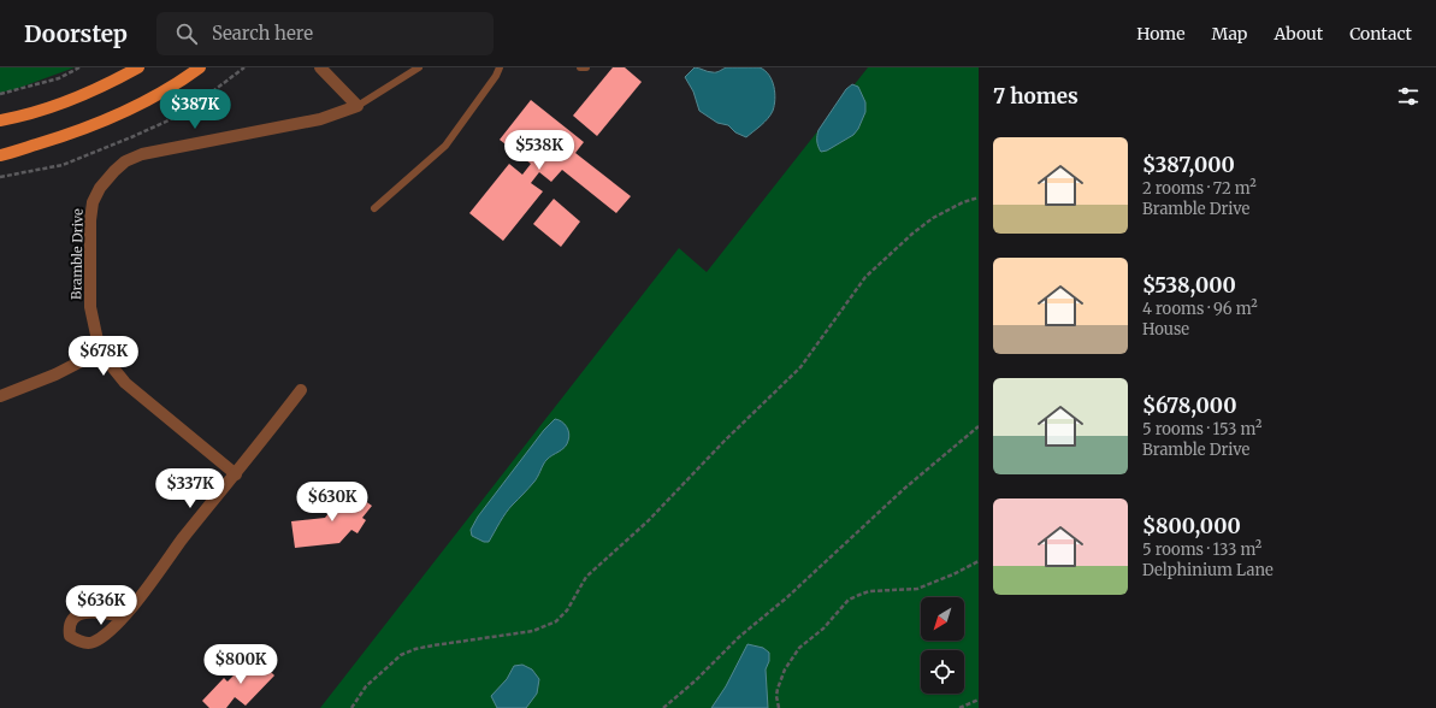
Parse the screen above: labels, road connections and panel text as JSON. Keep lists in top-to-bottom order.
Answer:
{
  "streets": {
    "street": ["Bramble Drive"]
  },
  "north": "bottom left",
  "page": {
    "header": "Doorstep",
    "search": "Search here",
    "nav": [
      "Home",
      "Map",
      "About",
      "Contact"
    ],
    "heading": "7 homes",
    "price": [
      "$387K",
      "$538K",
      "$678K",
      "$337K",
      "$630K",
      "$636K",
      "$800K"
    ],
    "list": [
      {
        "name": "$387,000",
        "note": "2 rooms · 72 m² · Bramble Drive"
      },
      {
        "name": "$538,000",
        "note": "4 rooms · 96 m² · House"
      },
      {
        "name": "$678,000",
        "note": "5 rooms · 153 m² · Bramble Drive"
      },
      {
        "name": "$800,000",
        "note": "5 rooms · 133 m² · Delphinium Lane"
      }
    ]
  }
}
